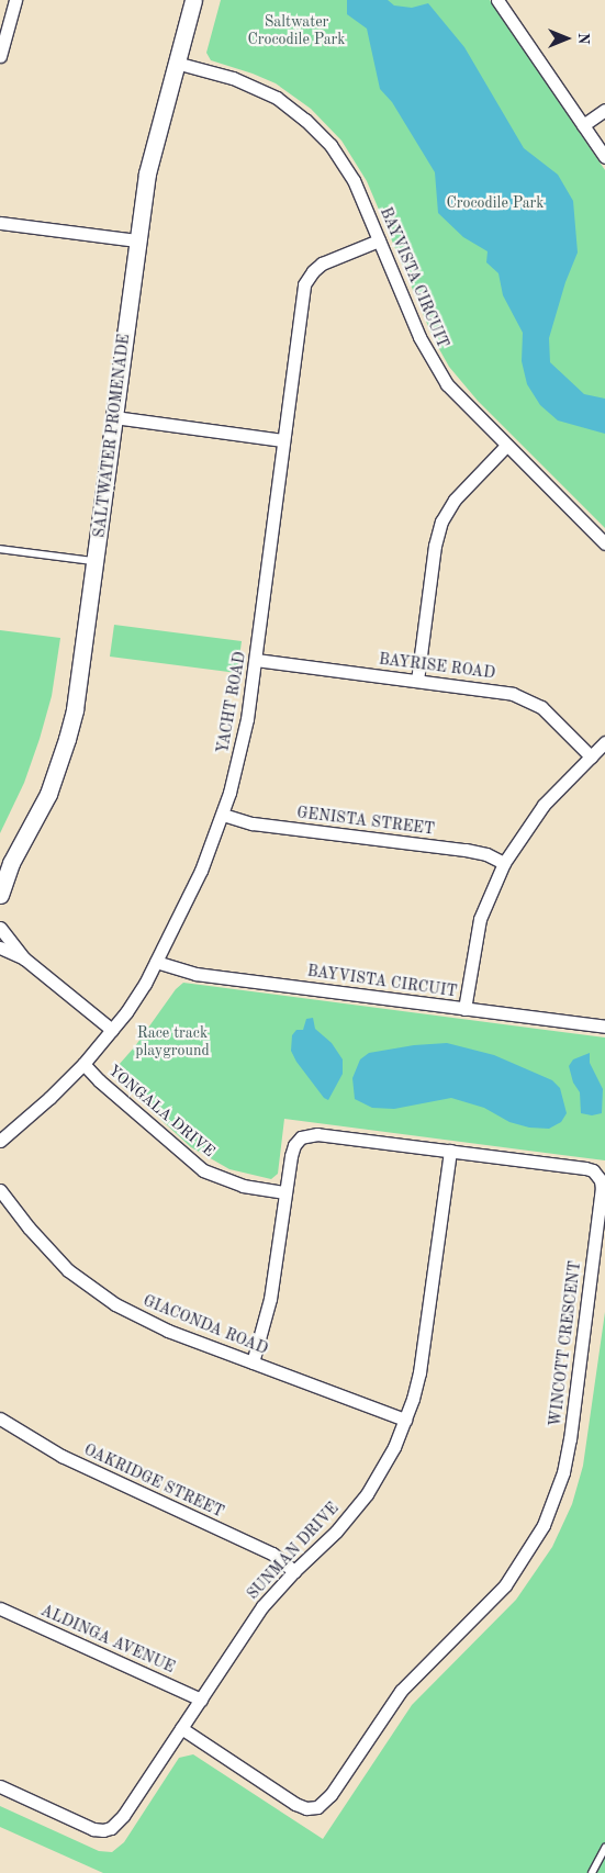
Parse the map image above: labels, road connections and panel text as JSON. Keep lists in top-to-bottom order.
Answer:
{
  "streets": {
    "street": [
      "BAYVISTA CIRCUIT",
      "SALTWATER PROMENADE",
      "BAYRISE ROAD",
      "YACHT ROAD",
      "GENISTA STREET",
      "YONGALA DRIVE",
      "GIACONDA ROAD",
      "WINCOTT CRESCENT",
      "OAKRIDGE STREET",
      "SUNMAN DRIVE",
      "ALDINGA AVENUE"
    ]
  },
  "crossings": [
    ["BAYVISTA CIRCUIT", "SALTWATER PROMENADE"],
    ["BAYVISTA CIRCUIT", "YACHT ROAD"],
    ["BAYRISE ROAD", "YACHT ROAD"],
    ["YACHT ROAD", "GENISTA STREET"],
    ["YACHT ROAD", "YONGALA DRIVE"],
    ["YONGALA DRIVE", "WINCOTT CRESCENT"],
    ["GIACONDA ROAD", "WINCOTT CRESCENT"],
    ["GIACONDA ROAD", "SUNMAN DRIVE"],
    ["WINCOTT CRESCENT", "SUNMAN DRIVE"],
    ["OAKRIDGE STREET", "SUNMAN DRIVE"],
    ["SUNMAN DRIVE", "ALDINGA AVENUE"]
  ],
  "parks": ["Saltwater Crocodile Park", "Crocodile Park", "Race track playground"],
  "north": "right"
}
